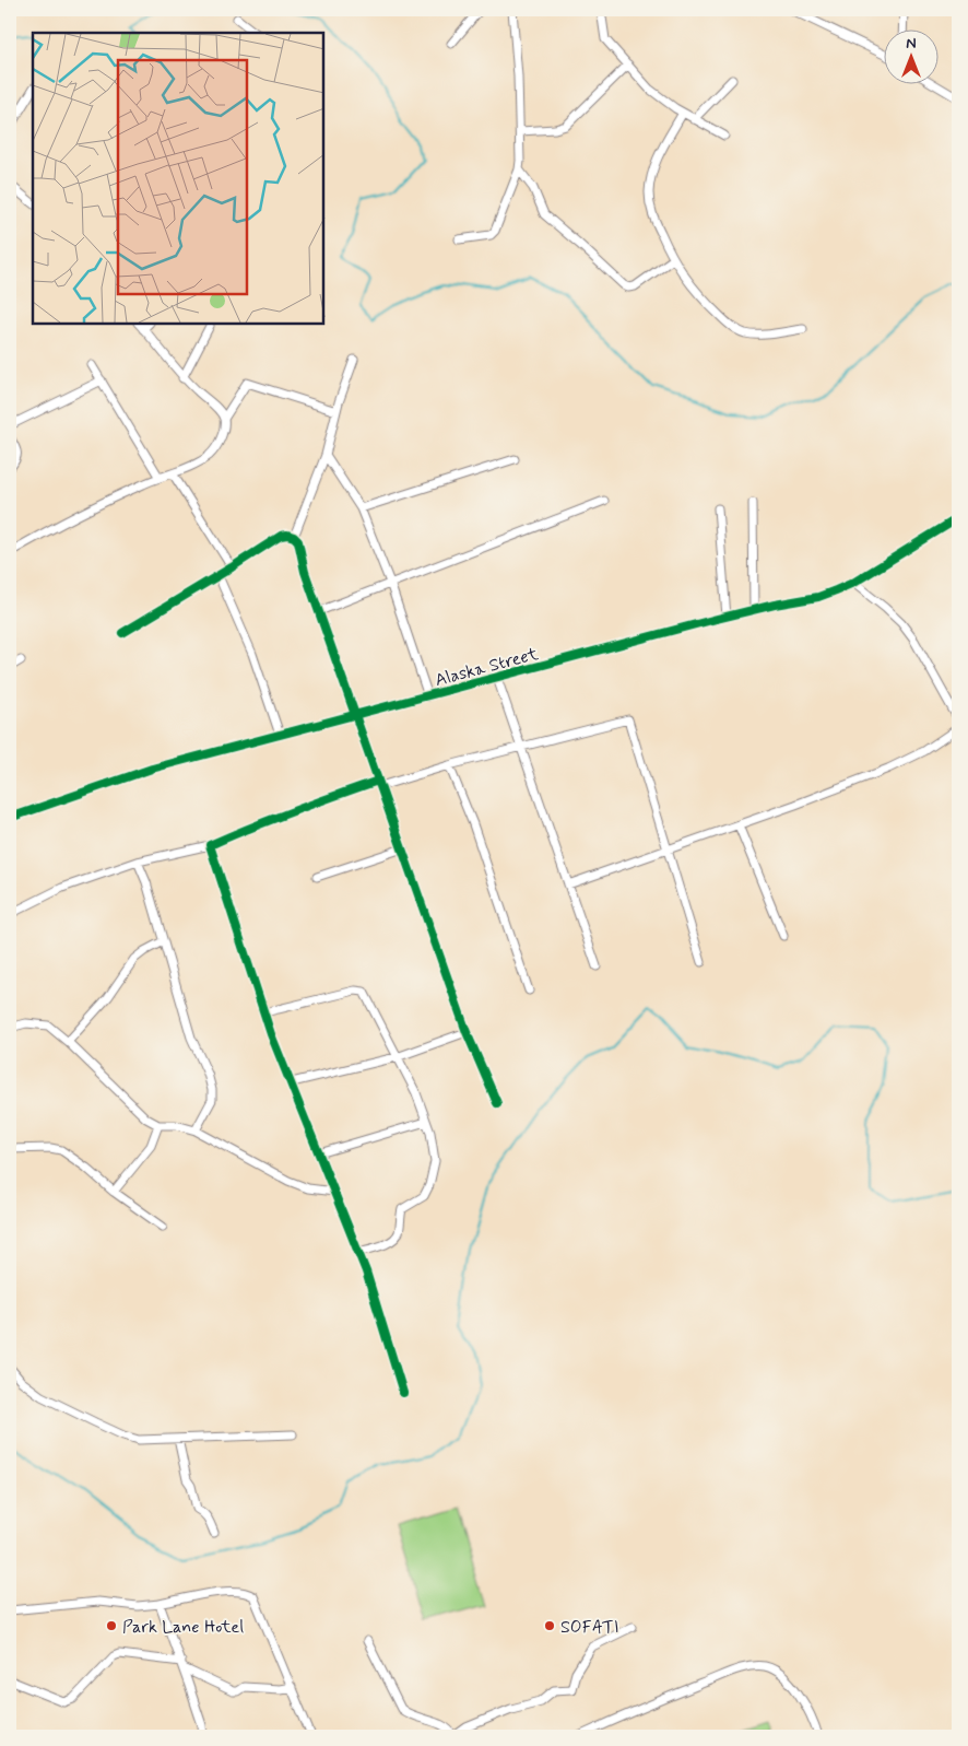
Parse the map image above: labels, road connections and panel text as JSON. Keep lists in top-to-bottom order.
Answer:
{
  "streets": {
    "street": ["Alaska Street"]
  },
  "places": ["Park Lane Hotel", "SOFATI"],
  "north": "top"
}
